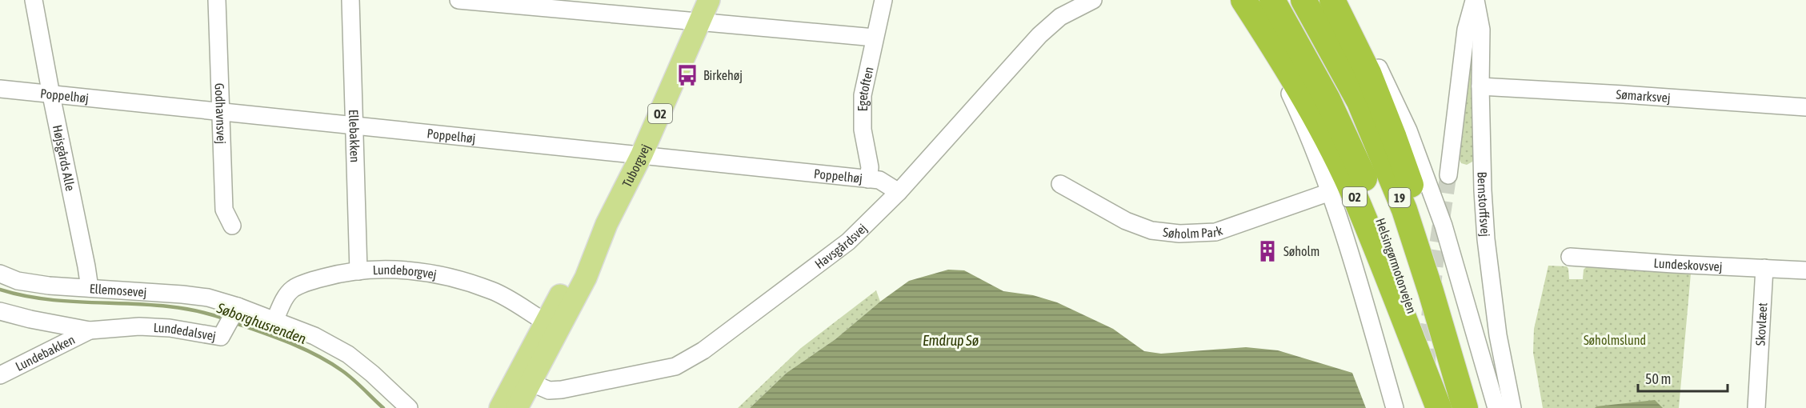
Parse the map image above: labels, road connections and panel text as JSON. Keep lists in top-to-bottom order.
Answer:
{
  "streets": {
    "highway": ["O2", "19", "Helsingørmotorvejen"],
    "main road": ["Tuborgvej"],
    "street": [
      "Egetoften",
      "Poppelhøj",
      "Sømarksvej",
      "Godhavnsvej",
      "Ellebakken",
      "Højsgårds Alle",
      "Bernstorffsvej",
      "Søholm Park",
      "Havsgårdsvej",
      "Lundeskovsvej",
      "Lundeborgvej",
      "Ellemosevej",
      "Skovlæet",
      "Lundedalsvej",
      "Lundebakken"
    ]
  },
  "crossings": [
    ["Egetoften", "Poppelhøj"],
    ["Poppelhøj", "Godhavnsvej"],
    ["Poppelhøj", "Ellebakken"],
    ["Poppelhøj", "Højsgårds Alle"],
    ["Poppelhøj", "Tuborgvej"],
    ["Poppelhøj", "Havsgårdsvej"],
    ["Sømarksvej", "Bernstorffsvej"],
    ["O2", "Helsingørmotorvejen"],
    ["Ellebakken", "Lundeborgvej"],
    ["Højsgårds Alle", "Ellemosevej"],
    ["Tuborgvej", "Havsgårdsvej"],
    ["Tuborgvej", "Lundeborgvej"],
    ["Lundeskovsvej", "Skovlæet"],
    ["Ellemosevej", "Lundedalsvej"],
    ["Lundedalsvej", "Lundebakken"]
  ],
  "water": ["Søborghusrenden", "Emdrup Sø"],
  "parks": ["Søholmslund"],
  "places": {
    "bus stop": ["Birkehøj"],
    "building": ["Søholm"]
  },
  "scale_bar": "50 m"
}
